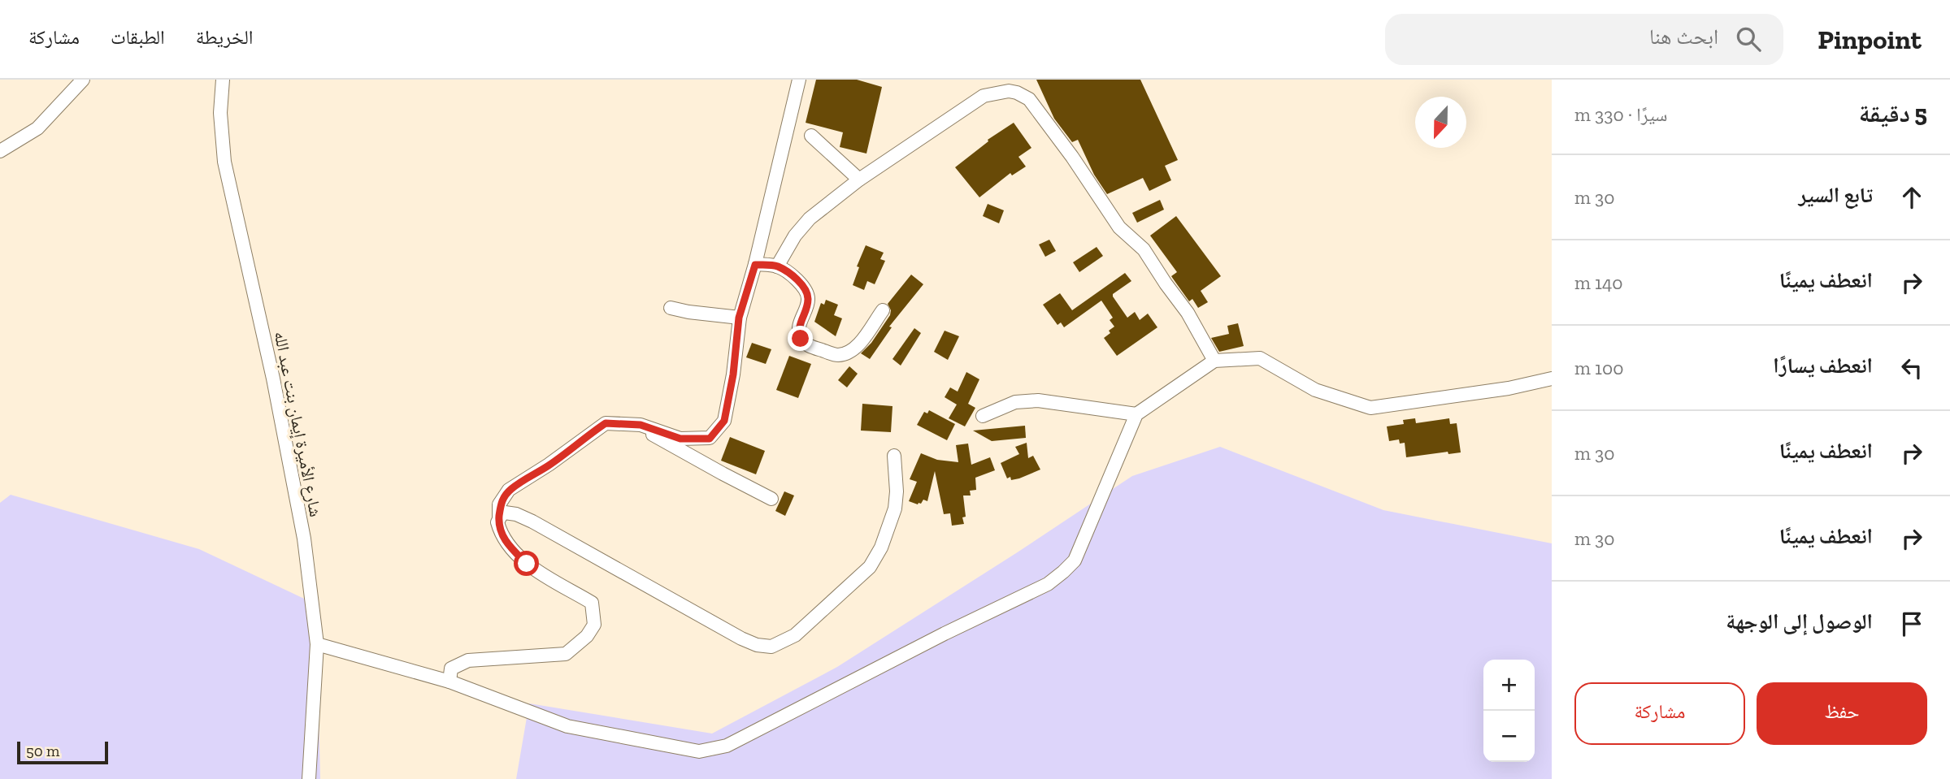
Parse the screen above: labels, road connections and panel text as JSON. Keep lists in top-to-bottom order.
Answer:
{
  "streets": {
    "street": ["شارع الأميرة إيمان بنت عبد الله"]
  },
  "scale_bar": "50 m",
  "north": "bottom",
  "page": {
    "header": "Pinpoint",
    "search": "ابحث هنا",
    "nav": ["الخريطة", "الطبقات", "مشاركة"],
    "heading": ["5 دقيقة", "سيرًا · 330 m"],
    "list": [
      ["تابع السير", "30 m"],
      ["انعطف يمينًا", "140 m"],
      ["انعطف يسارًا", "100 m"],
      ["انعطف يمينًا", "30 m"],
      ["انعطف يمينًا", "30 m"],
      "الوصول إلى الوجهة"
    ],
    "map_buttons": ["+", "−"],
    "buttons": ["حفظ", "مشاركة"],
    "scale": "50 m"
  }
}
